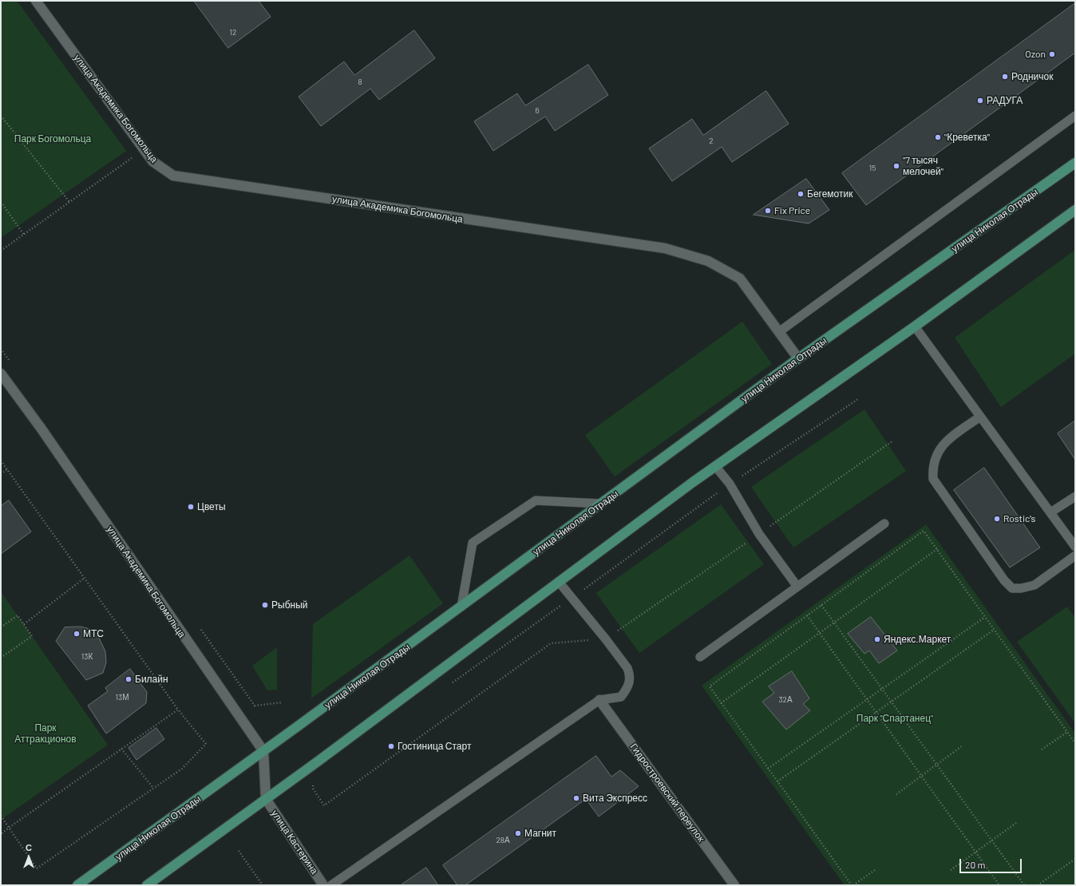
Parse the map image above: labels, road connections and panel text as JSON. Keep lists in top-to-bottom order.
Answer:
{
  "streets": {
    "main road": ["улица Николая Отрады"],
    "street": ["улица Академика Богомольца", "Гидростроевский переулок", "улица Кастерина"]
  },
  "crossings": [
    ["улица Академика Богомольца", "улица Николая Отрады"]
  ],
  "parks": ["Парк Богомольца", "Парк \"Спартанец\"", "Парк Аттракционов"],
  "places": [
    "Ozon",
    "Родничок",
    "РАДУГА",
    "\"Креветка\"",
    "\"7 тысяч мелочей\"",
    "Бегемотик",
    "Fix Price",
    "Цветы",
    "Rostic's",
    "Рыбный",
    "МТС",
    "Яндекс.Маркет",
    "Билайн",
    "Гостиница Старт",
    "Вита Экспресс",
    "Магнит"
  ],
  "house_numbers": [
    "12",
    "8",
    "6",
    "2",
    "15",
    "13К",
    "13М",
    "32А",
    "28А"
  ],
  "scale_bar": "20 m",
  "north": "top"
}
